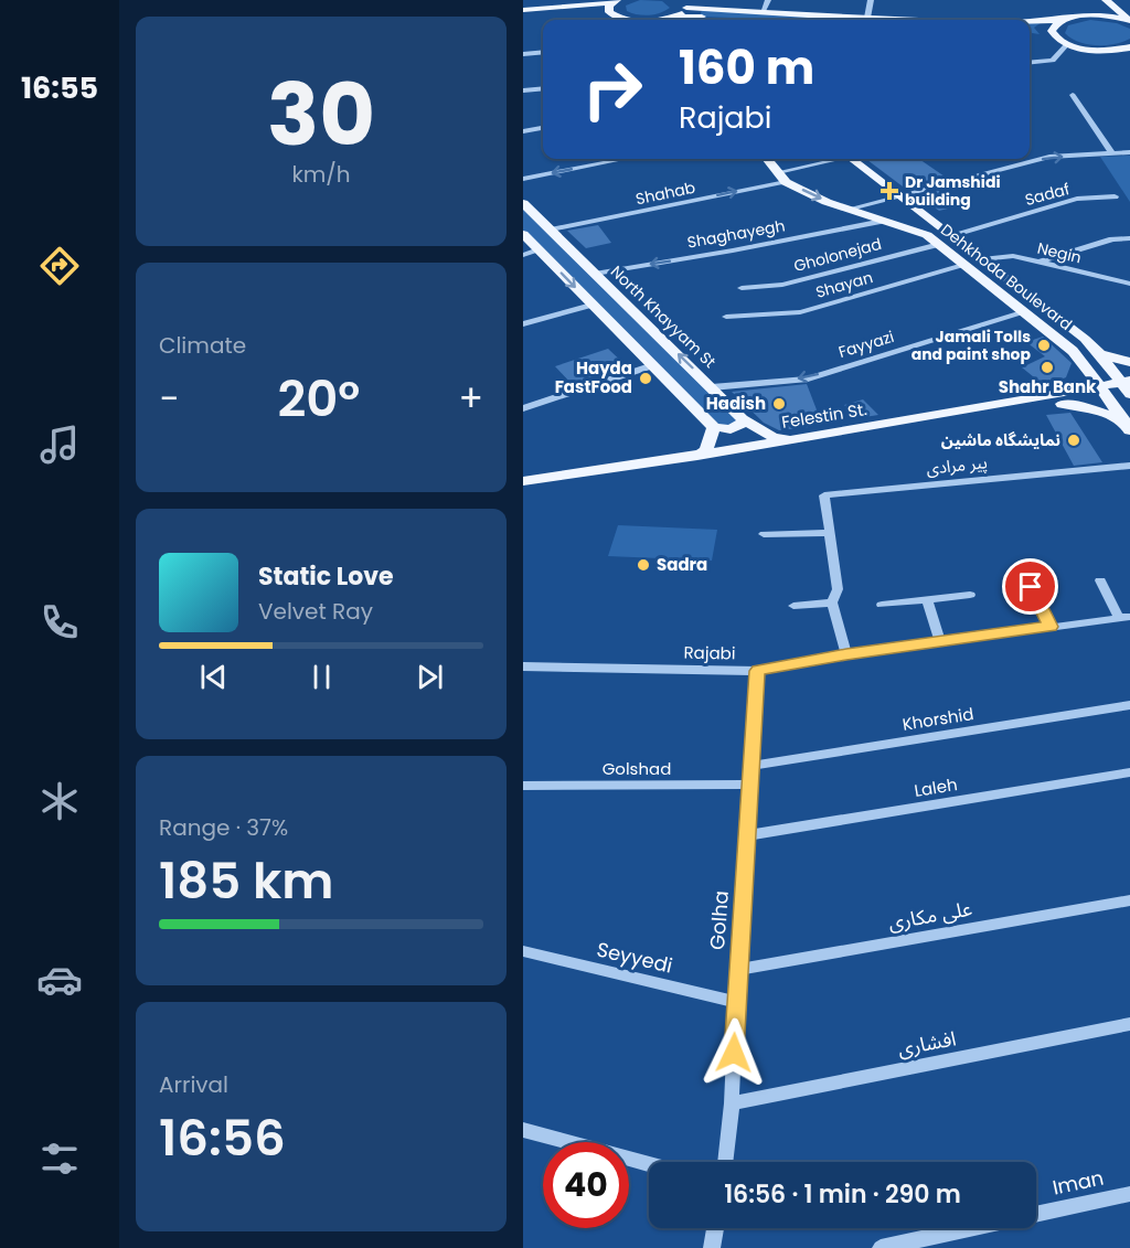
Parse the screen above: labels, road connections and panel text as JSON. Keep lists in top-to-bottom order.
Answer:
{
  "streets": {
    "main road": ["Dehkhoda Boulevard", "North Khayyam St", "Felestin St."],
    "street": [
      "Shahab",
      "Sadaf",
      "Shaghayegh",
      "Negin",
      "Gholonejad",
      "Shayan",
      "Fayyazi",
      "پیر مرادی",
      "Rajabi",
      "Khorshid",
      "Golshad",
      "Laleh",
      "علی مکاری",
      "Golha",
      "Seyyedi",
      "افشاری",
      "Iman"
    ]
  },
  "crossings": [
    ["Shahab", "Dehkhoda Boulevard"],
    ["Shahab", "North Khayyam St"],
    ["Sadaf", "Dehkhoda Boulevard"],
    ["Shaghayegh", "Dehkhoda Boulevard"],
    ["Shaghayegh", "North Khayyam St"],
    ["Negin", "Dehkhoda Boulevard"],
    ["Gholonejad", "Dehkhoda Boulevard"],
    ["Dehkhoda Boulevard", "Shayan"],
    ["Dehkhoda Boulevard", "Fayyazi"],
    ["North Khayyam St", "Fayyazi"],
    ["North Khayyam St", "Felestin St."],
    ["Rajabi", "Golha"],
    ["Khorshid", "Golha"],
    ["Golshad", "Golha"],
    ["Laleh", "Golha"],
    ["علی مکاری", "Golha"],
    ["Golha", "Seyyedi"],
    ["Golha", "افشاری"]
  ],
  "one_way": ["Shaghayegh", "Fayyazi"],
  "places": {
    "health": ["Dr Jamshidi building"],
    "other": [
      "Jamali Tolls and paint shop",
      "Shahr Bank",
      "Hayda FastFood",
      "Hadish",
      "نمایشگاه ماشین",
      "Sadra"
    ]
  },
  "page": {
    "tabs": "16:55",
    "tile": [
      ["30", "km/h"],
      "Climate",
      ["Range · 37%", "185 km"],
      ["Arrival", "16:56"]
    ],
    "turn": ["160 m", "Rajabi"],
    "heat": ["−", "20°", "+"],
    "song": ["Static Love", "Velvet Ray"],
    "limit": "40",
    "trip": "16:56 · 1 min · 290 m"
  }
}
